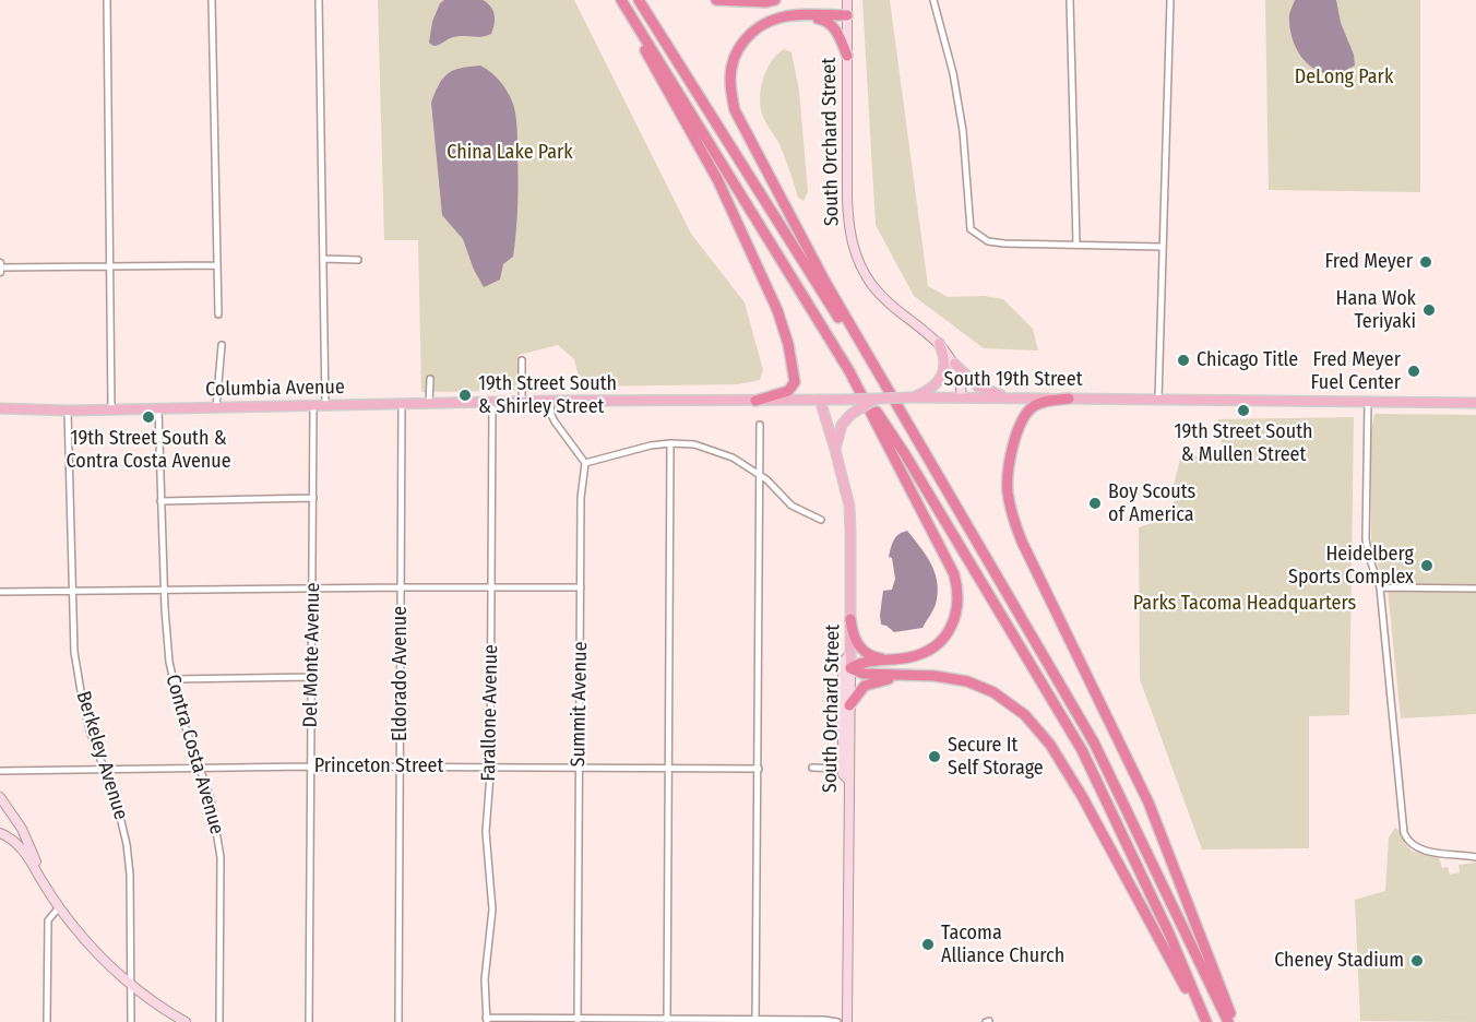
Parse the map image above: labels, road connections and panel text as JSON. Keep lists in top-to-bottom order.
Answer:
{
  "streets": {
    "main road": ["South Orchard Street", "South 19th Street", "Columbia Avenue"],
    "street": [
      "Del Monte Avenue",
      "Eldorado Avenue",
      "Summit Avenue",
      "Farallone Avenue",
      "Contra Costa Avenue",
      "Berkeley Avenue",
      "Princeton Street"
    ]
  },
  "crossings": [
    ["South Orchard Street", "South 19th Street"],
    ["South 19th Street", "Columbia Avenue"],
    ["Columbia Avenue", "Del Monte Avenue"],
    ["Columbia Avenue", "Eldorado Avenue"],
    ["Columbia Avenue", "Farallone Avenue"],
    ["Columbia Avenue", "Contra Costa Avenue"],
    ["Columbia Avenue", "Berkeley Avenue"],
    ["Del Monte Avenue", "Princeton Street"],
    ["Eldorado Avenue", "Princeton Street"],
    ["Summit Avenue", "Princeton Street"],
    ["Farallone Avenue", "Princeton Street"],
    ["Contra Costa Avenue", "Princeton Street"],
    ["Berkeley Avenue", "Princeton Street"]
  ],
  "parks": ["DeLong Park", "China Lake Park", "Parks Tacoma Headquarters"],
  "places": [
    "Fred Meyer",
    "Hana Wok Teriyaki",
    "Chicago Title",
    "Fred Meyer Fuel Center",
    "19th Street South & Shirley Street",
    "19th Street South & Mullen Street",
    "19th Street South & Contra Costa Avenue",
    "Boy Scouts of America",
    "Heidelberg Sports Complex",
    "Secure It Self Storage",
    "Tacoma Alliance Church",
    "Cheney Stadium"
  ]
}
